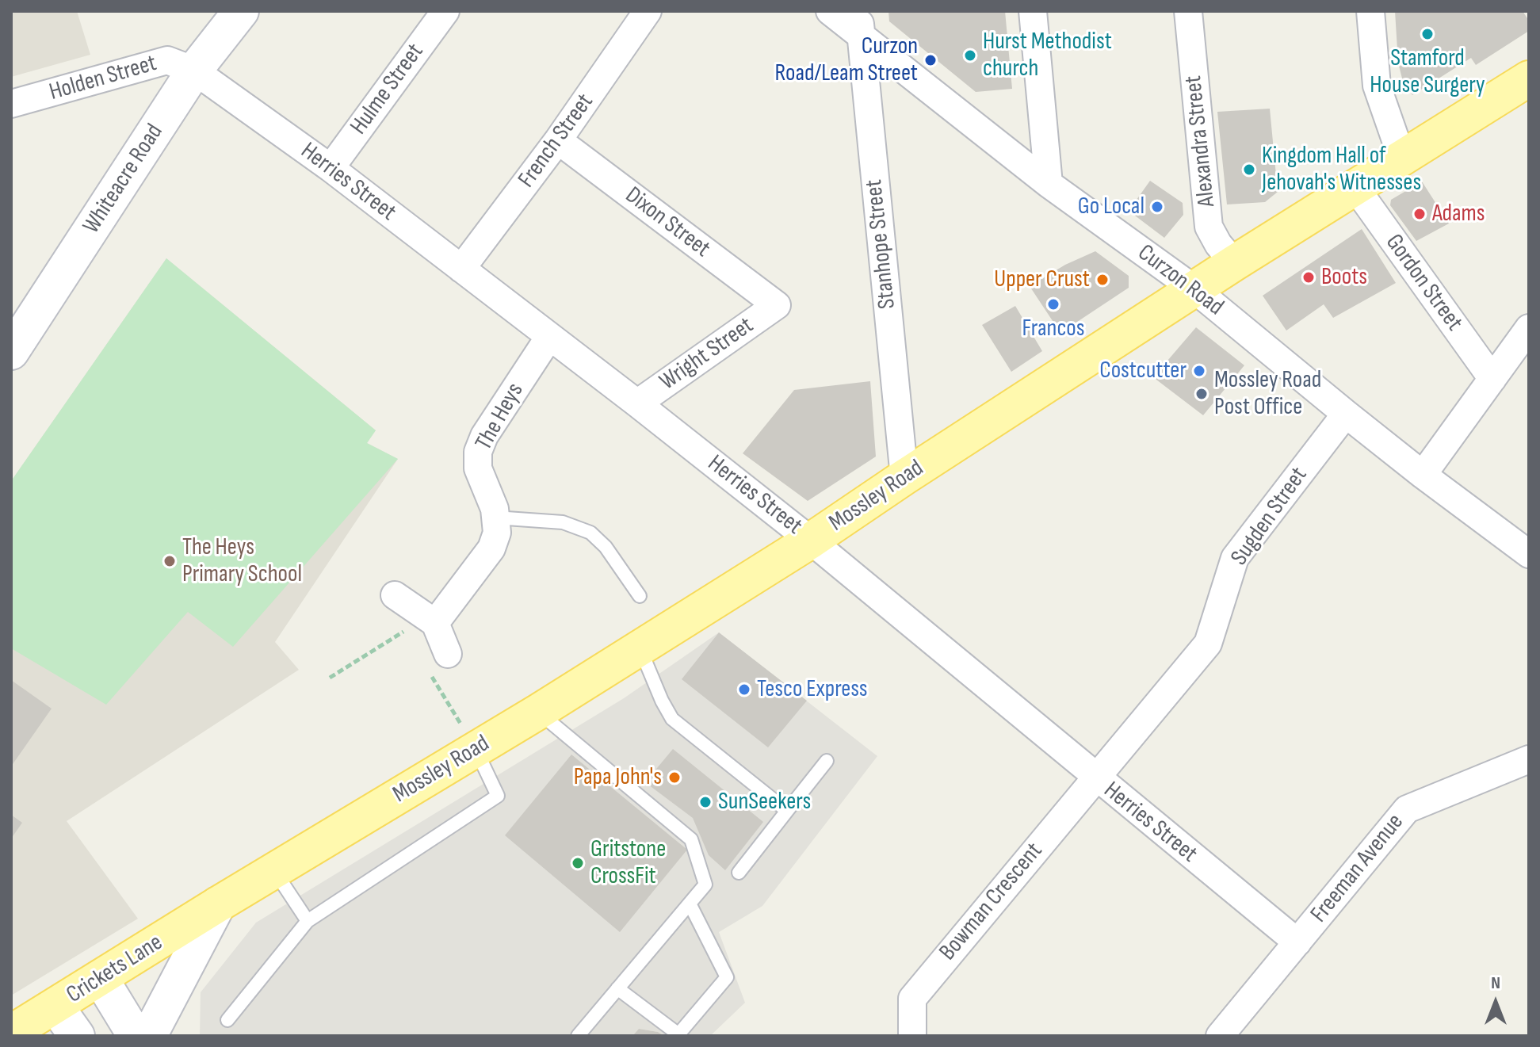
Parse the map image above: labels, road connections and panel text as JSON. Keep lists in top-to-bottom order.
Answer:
{
  "streets": {
    "main road": ["Whiteacre Road", "Mossley Road", "Crickets Lane"],
    "street": [
      "Holden Street",
      "Hulme Street",
      "French Street",
      "Alexandra Street",
      "Herries Street",
      "Dixon Street",
      "Stanhope Street",
      "Curzon Road",
      "Gordon Street",
      "Wright Street",
      "The Heys",
      "Sugden Street",
      "Freeman Avenue",
      "Bowman Crescent"
    ]
  },
  "crossings": [
    ["Holden Street", "Whiteacre Road"],
    ["Holden Street", "Herries Street"],
    ["Hulme Street", "Herries Street"],
    ["French Street", "Herries Street"],
    ["French Street", "Dixon Street"],
    ["Alexandra Street", "Mossley Road"],
    ["Whiteacre Road", "Herries Street"],
    ["Herries Street", "Wright Street"],
    ["Herries Street", "The Heys"],
    ["Herries Street", "Mossley Road"],
    ["Herries Street", "Sugden Street"],
    ["Herries Street", "Freeman Avenue"],
    ["Herries Street", "Bowman Crescent"],
    ["Dixon Street", "Wright Street"],
    ["Stanhope Street", "Curzon Road"],
    ["Stanhope Street", "Mossley Road"],
    ["Curzon Road", "Mossley Road"],
    ["Curzon Road", "Sugden Street"],
    ["Gordon Street", "Mossley Road"],
    ["Mossley Road", "Crickets Lane"],
    ["Sugden Street", "Bowman Crescent"]
  ],
  "places": [
    "Stamford House Surgery",
    "Hurst Methodist church",
    "Curzon Road/Leam Street",
    "Kingdom Hall of Jehovah's Witnesses",
    "Go Local",
    "Adams",
    "Boots",
    "Upper Crust",
    "Francos",
    "Costcutter",
    "Mossley Road Post Office",
    "The Heys Primary School",
    "Tesco Express",
    "Papa John's",
    "SunSeekers",
    "Gritstone CrossFit"
  ],
  "north": "top"
}
